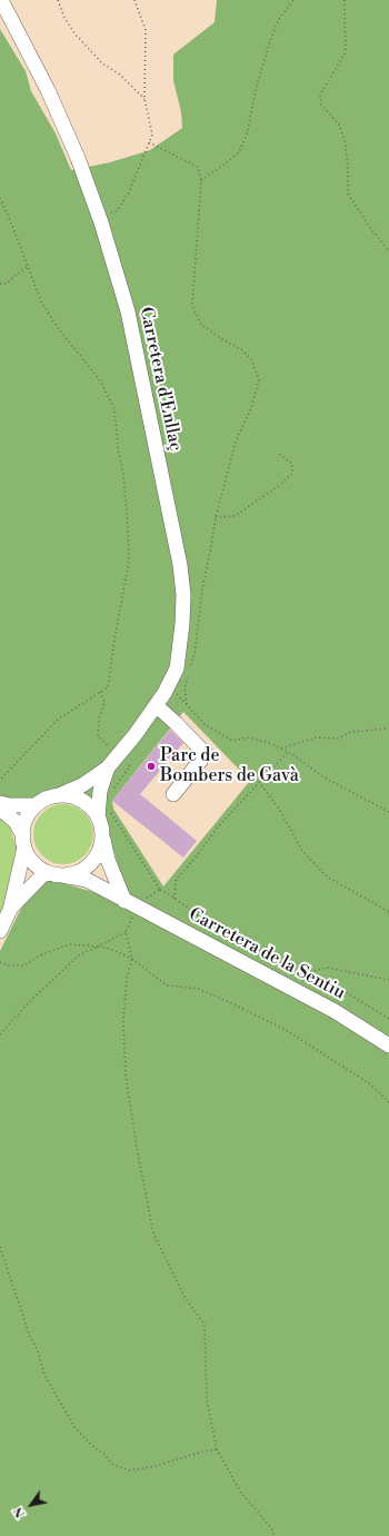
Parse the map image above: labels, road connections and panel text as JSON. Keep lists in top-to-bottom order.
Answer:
{
  "streets": {
    "street": ["Carretera d'Enllaç", "Carretera de la Sentiu"]
  },
  "crossings": [
    ["Carretera d'Enllaç", "Carretera de la Sentiu"]
  ],
  "places": ["Parc de Bombers de Gavà"],
  "north": "bottom left"
}
